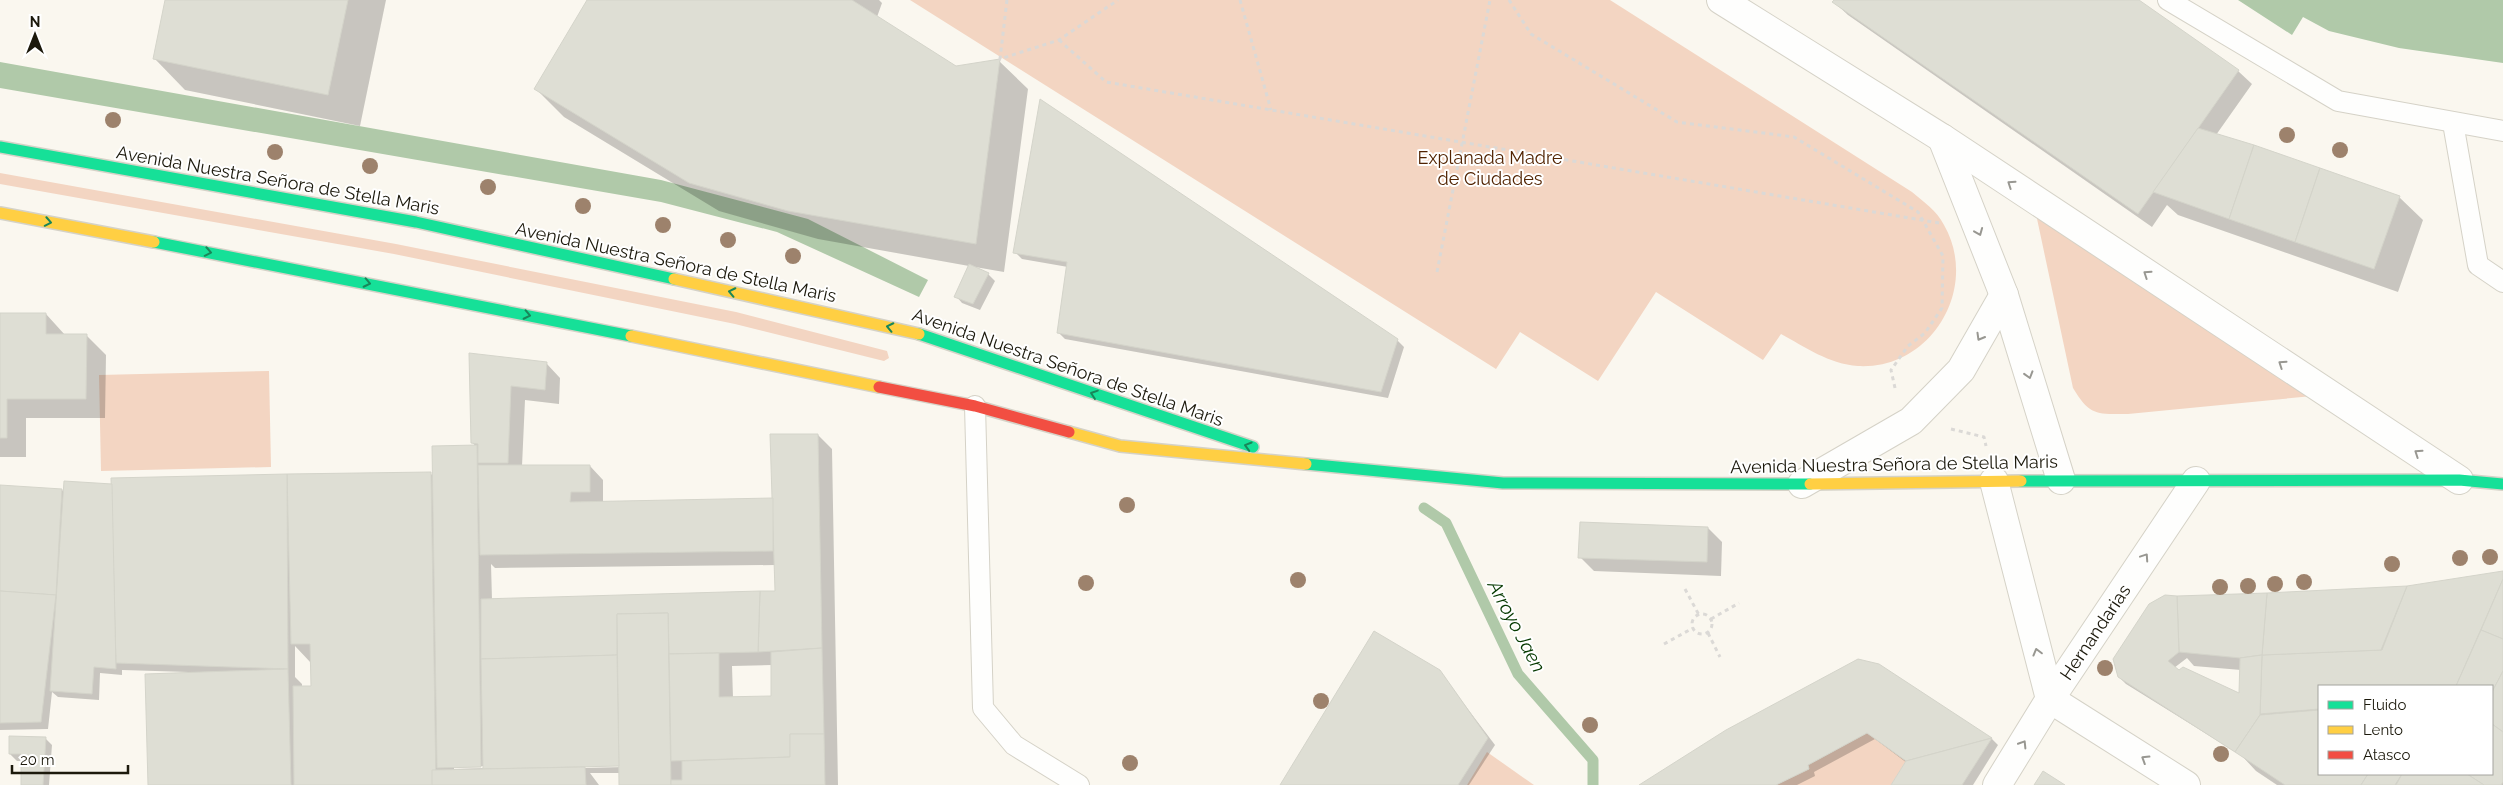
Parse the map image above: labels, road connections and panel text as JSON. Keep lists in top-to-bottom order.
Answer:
{
  "streets": {
    "street": ["Avenida Nuestra Señora de Stella Maris", "Hernandarias"]
  },
  "crossings": [
    ["Avenida Nuestra Señora de Stella Maris", "Hernandarias"]
  ],
  "one_way": ["Hernandarias"],
  "water": ["Arroyo Jaen"],
  "parks": ["Explanada Madre de Ciudades"],
  "legend": ["Fluido", "Lento", "Atasco"],
  "scale_bar": "20 m",
  "north": "top"
}
